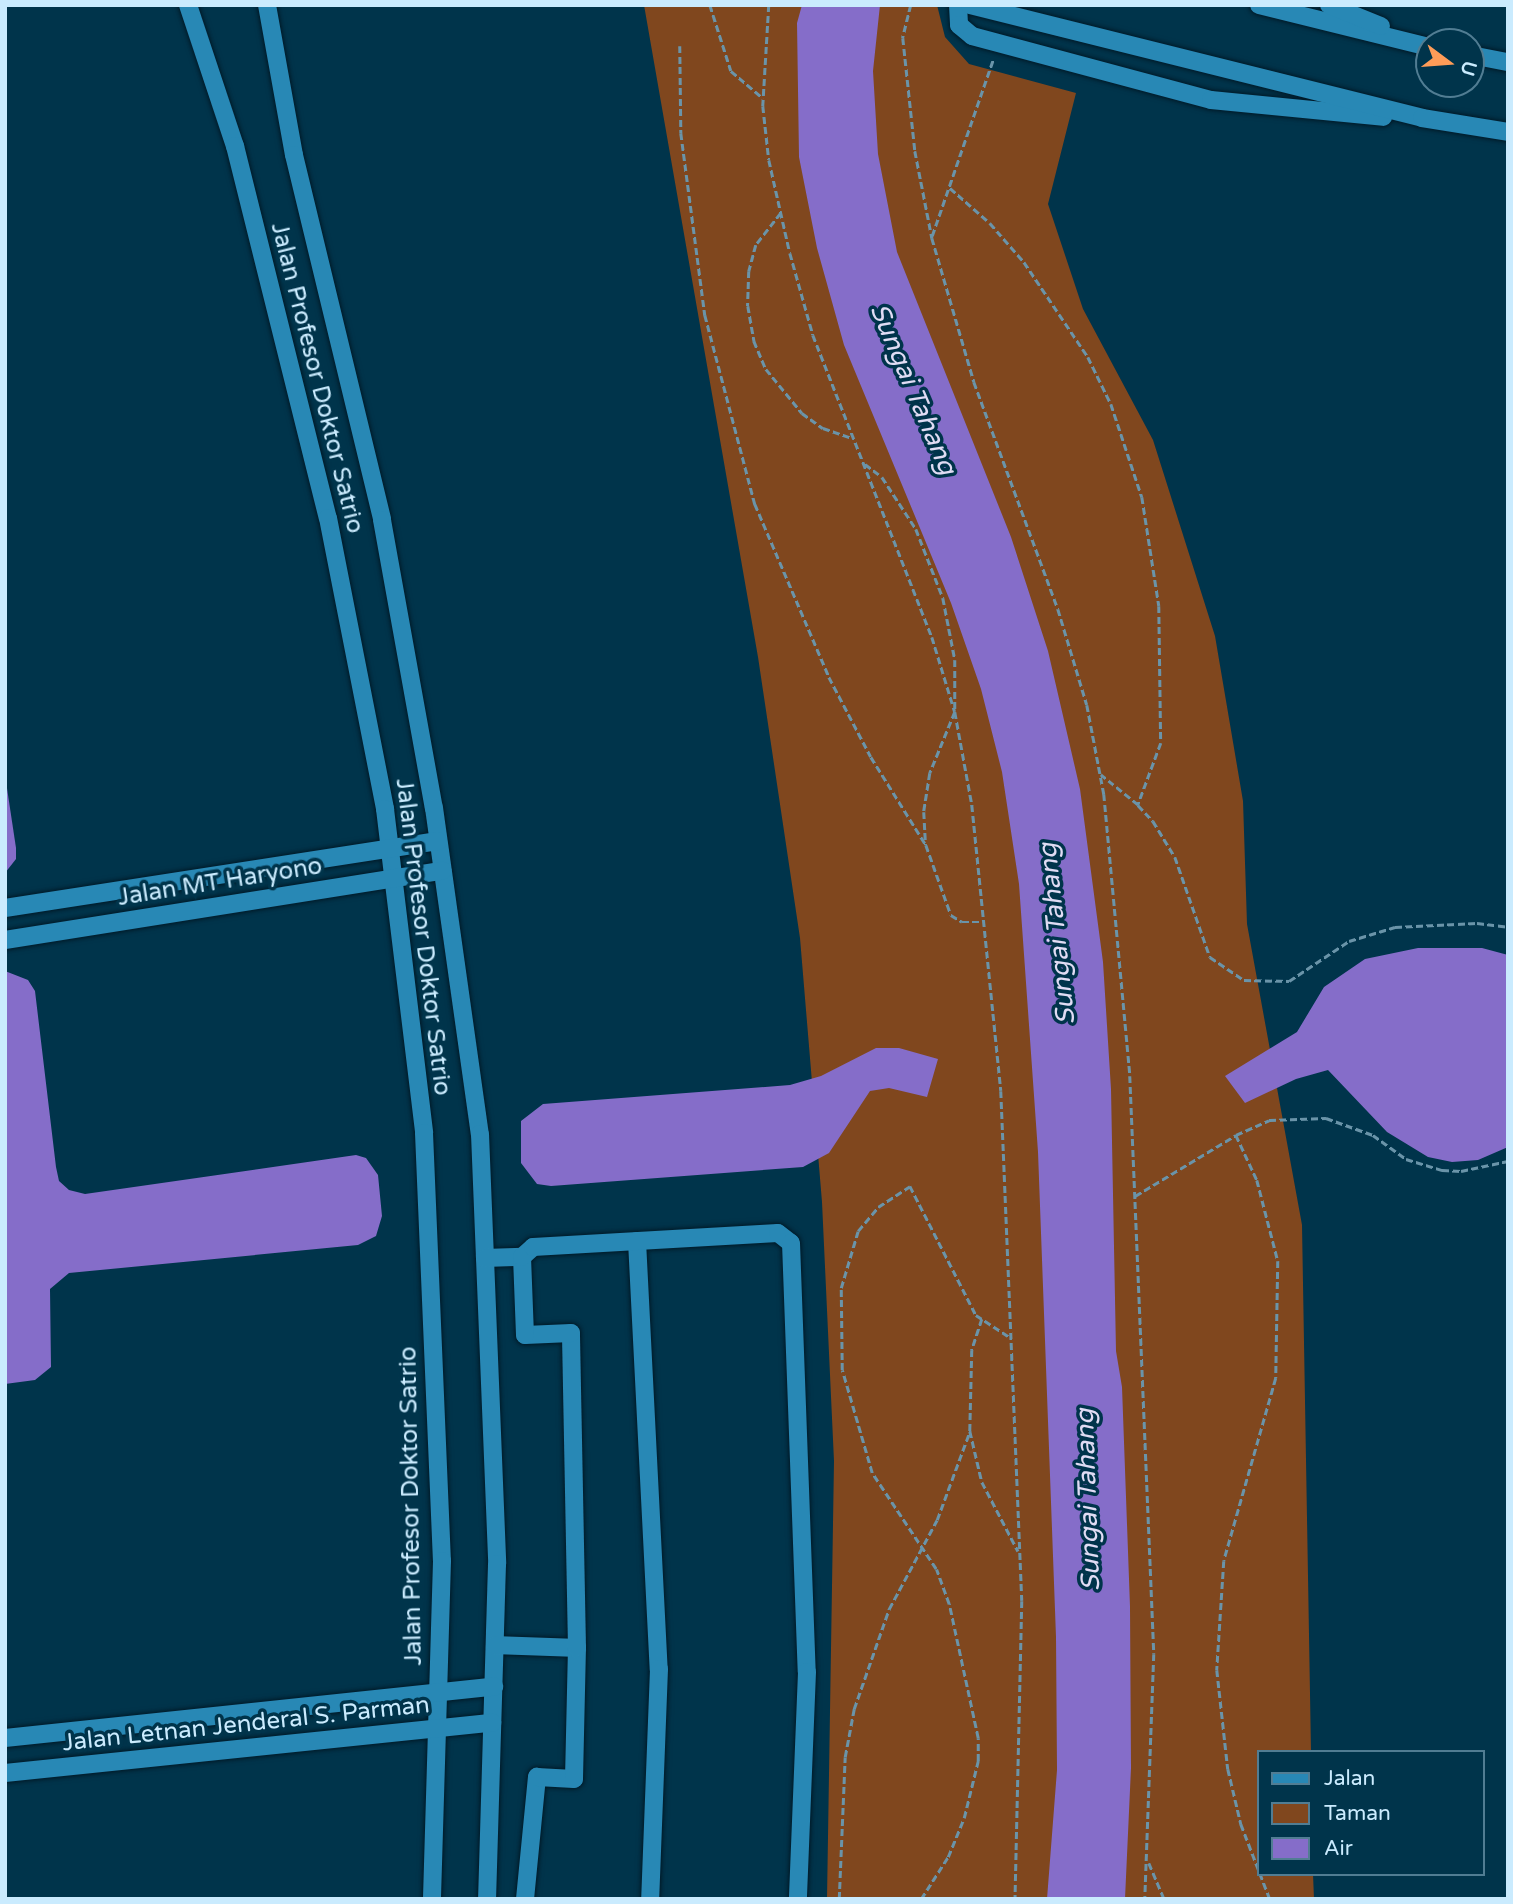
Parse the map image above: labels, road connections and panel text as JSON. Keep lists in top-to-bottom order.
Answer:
{
  "streets": {
    "street": ["Jalan Profesor Doktor Satrio", "Jalan MT Haryono", "Jalan Letnan Jenderal S. Parman"]
  },
  "crossings": [
    ["Jalan Profesor Doktor Satrio", "Jalan MT Haryono"],
    ["Jalan Profesor Doktor Satrio", "Jalan Letnan Jenderal S. Parman"]
  ],
  "water": ["Sungai Tahang"],
  "legend": ["Jalan", "Taman", "Air"],
  "north": "right"
}
